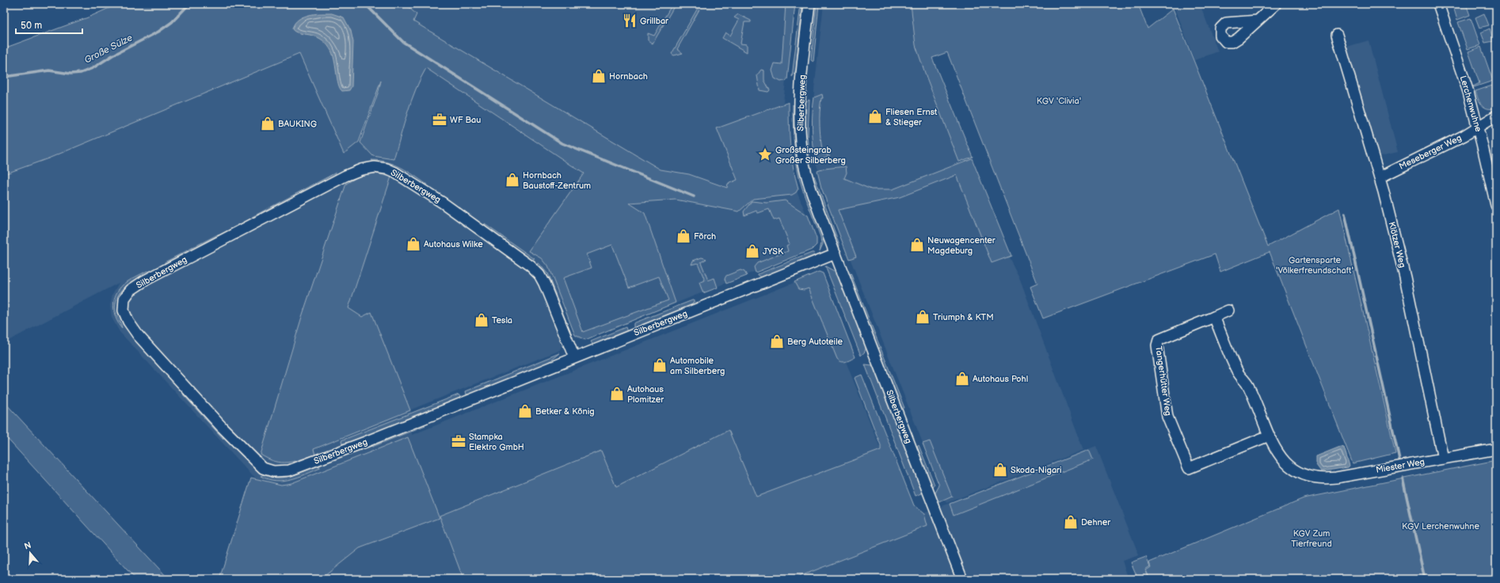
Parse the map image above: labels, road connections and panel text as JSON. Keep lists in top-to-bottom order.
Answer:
{
  "streets": {
    "street": [
      "Silberbergweg",
      "Lerchenwuhne",
      "Meseberger Weg",
      "Klötzer Weg",
      "Tangerhütter Weg",
      "Miester Weg"
    ]
  },
  "crossings": [
    ["Lerchenwuhne", "Meseberger Weg"],
    ["Meseberger Weg", "Klötzer Weg"],
    ["Klötzer Weg", "Miester Weg"],
    ["Tangerhütter Weg", "Miester Weg"]
  ],
  "water": ["Große Sülze"],
  "parks": [
    "KGV 'Clivia'",
    "Gartensparte 'Völkerfreundschaft'",
    "KGV Lerchenwuhne",
    "KGV Zum Tierfreund"
  ],
  "places": {
    "restaurant": ["Grillbar"],
    "shop": [
      "Hornbach",
      "Fliesen Ernst & Stieger",
      "BAUKING",
      "Hornbach Baustoff-Zentrum",
      "Förch",
      "Autohaus Wilke",
      "Neuwagencenter Magdeburg",
      "JYSK",
      "Triumph & KTM",
      "Tesla",
      "Berg Autoteile",
      "Automobile am Silberberg",
      "Autohaus Pohl",
      "Autohaus Plomitzer",
      "Betker & König",
      "Skoda-Nigari",
      "Dehner"
    ],
    "office": ["WF Bau", "Stampka Elektro GmbH"],
    "place": ["Großsteingrab Großer Silberberg"]
  },
  "scale_bar": "50 m",
  "north": "top"
}
